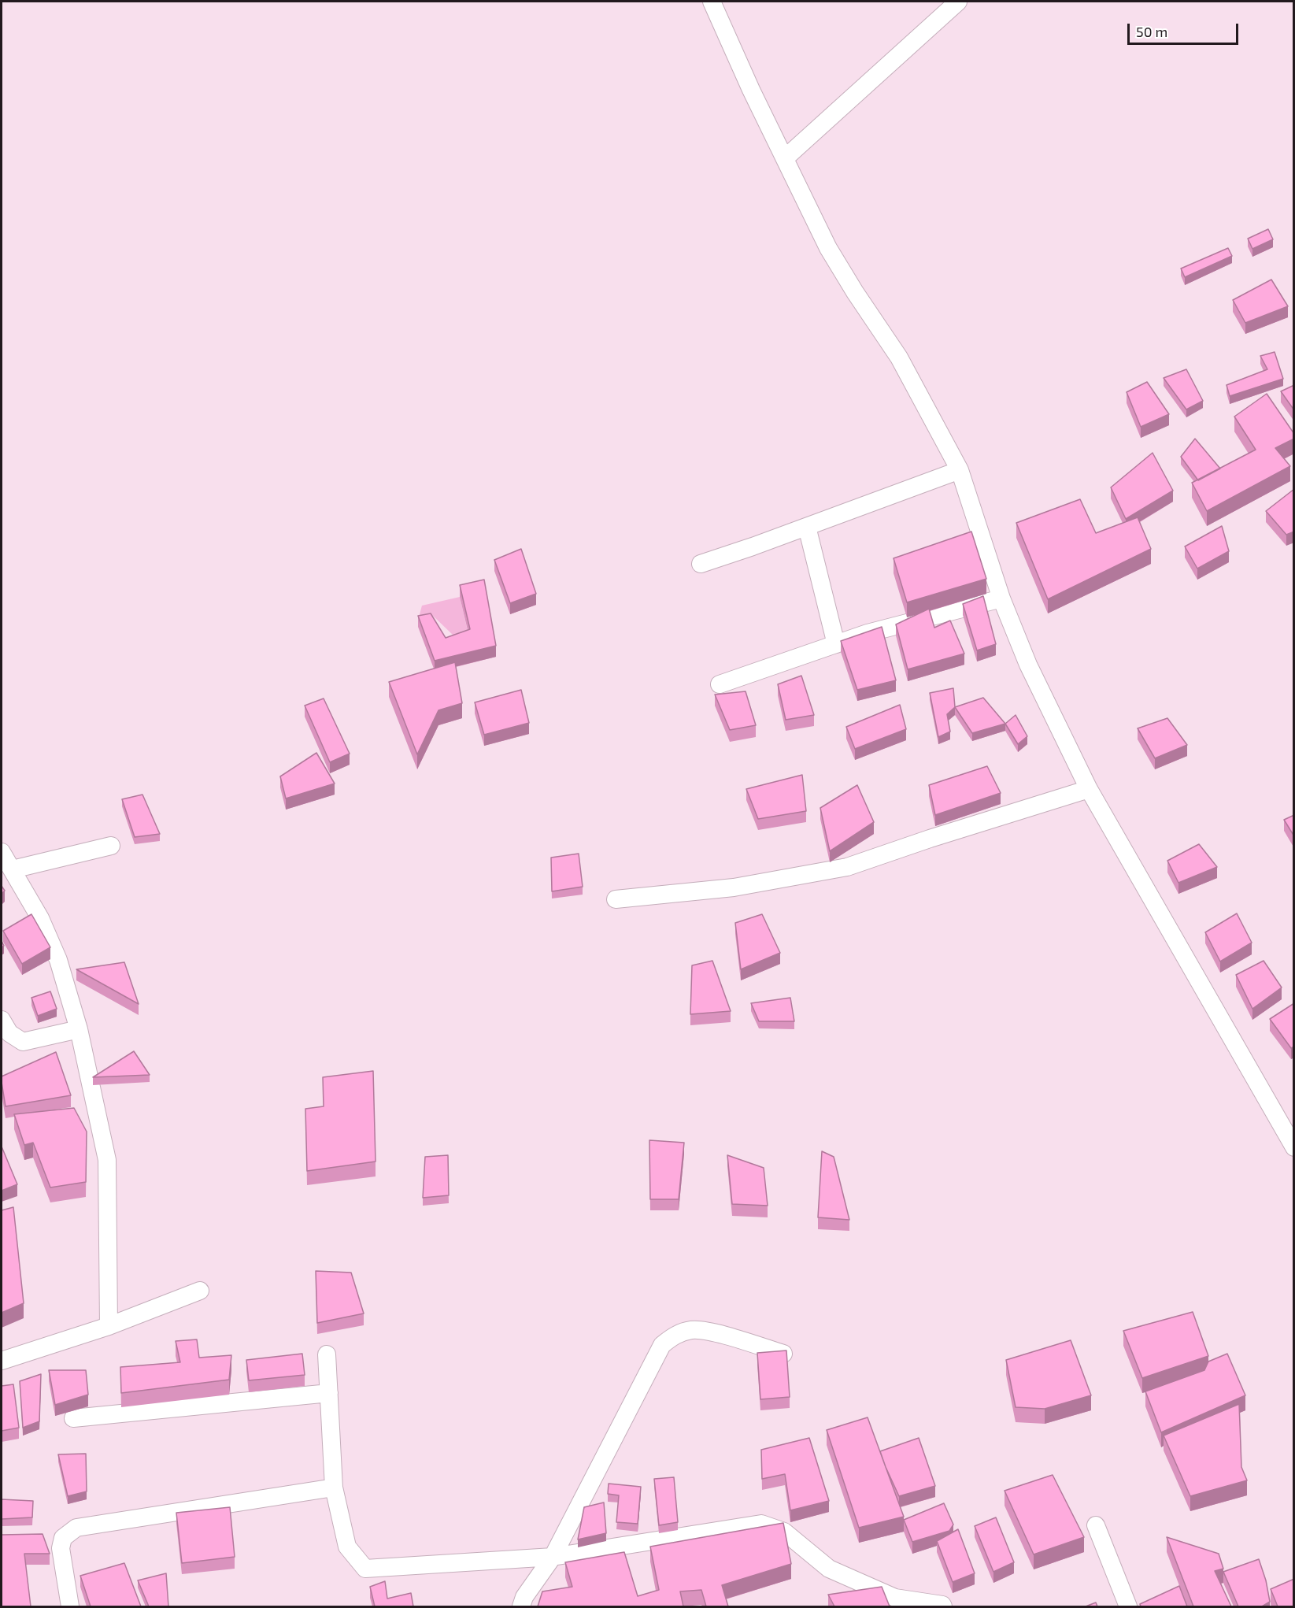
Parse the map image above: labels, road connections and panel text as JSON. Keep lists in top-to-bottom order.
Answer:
{
  "scale_bar": "50 m"
}
